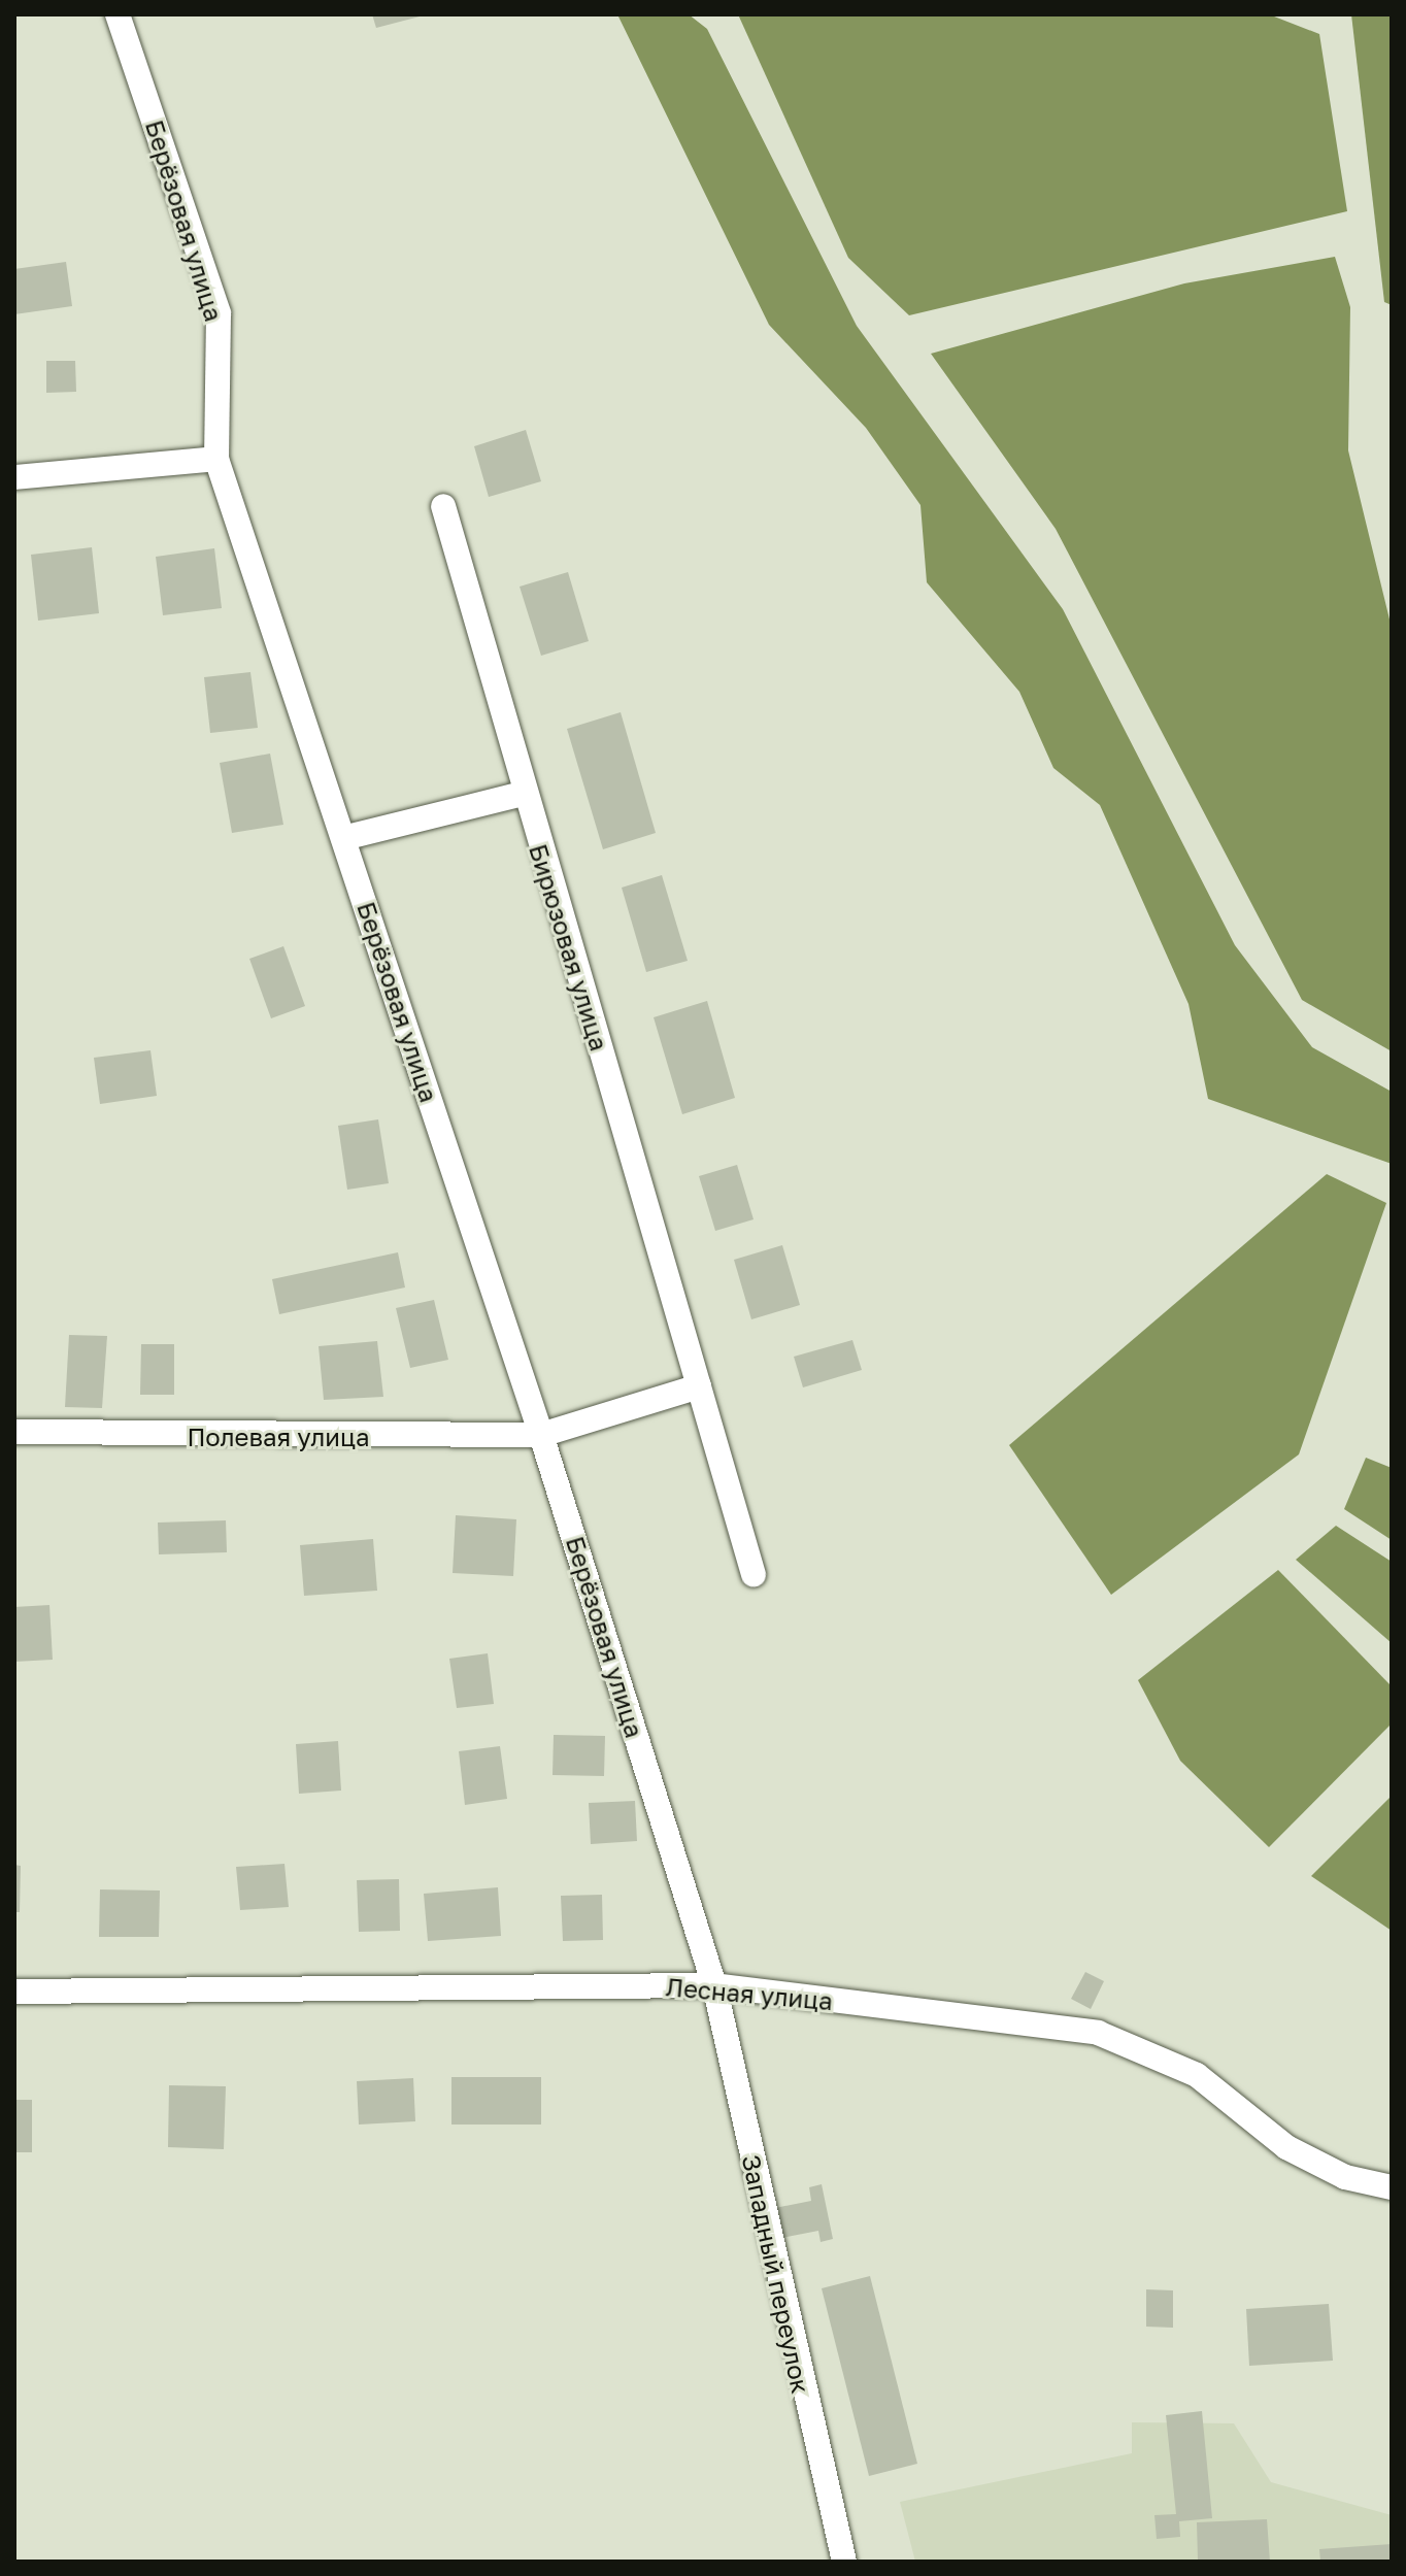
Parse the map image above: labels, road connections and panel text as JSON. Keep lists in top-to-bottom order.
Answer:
{
  "streets": {
    "street": [
      "Берёзовая улица",
      "Бирюзовая улица",
      "Полевая улица",
      "Лесная улица",
      "Западный переулок"
    ]
  },
  "crossings": [
    ["Берёзовая улица", "Полевая улица"],
    ["Берёзовая улица", "Лесная улица"],
    ["Берёзовая улица", "Западный переулок"],
    ["Лесная улица", "Западный переулок"]
  ]
}
